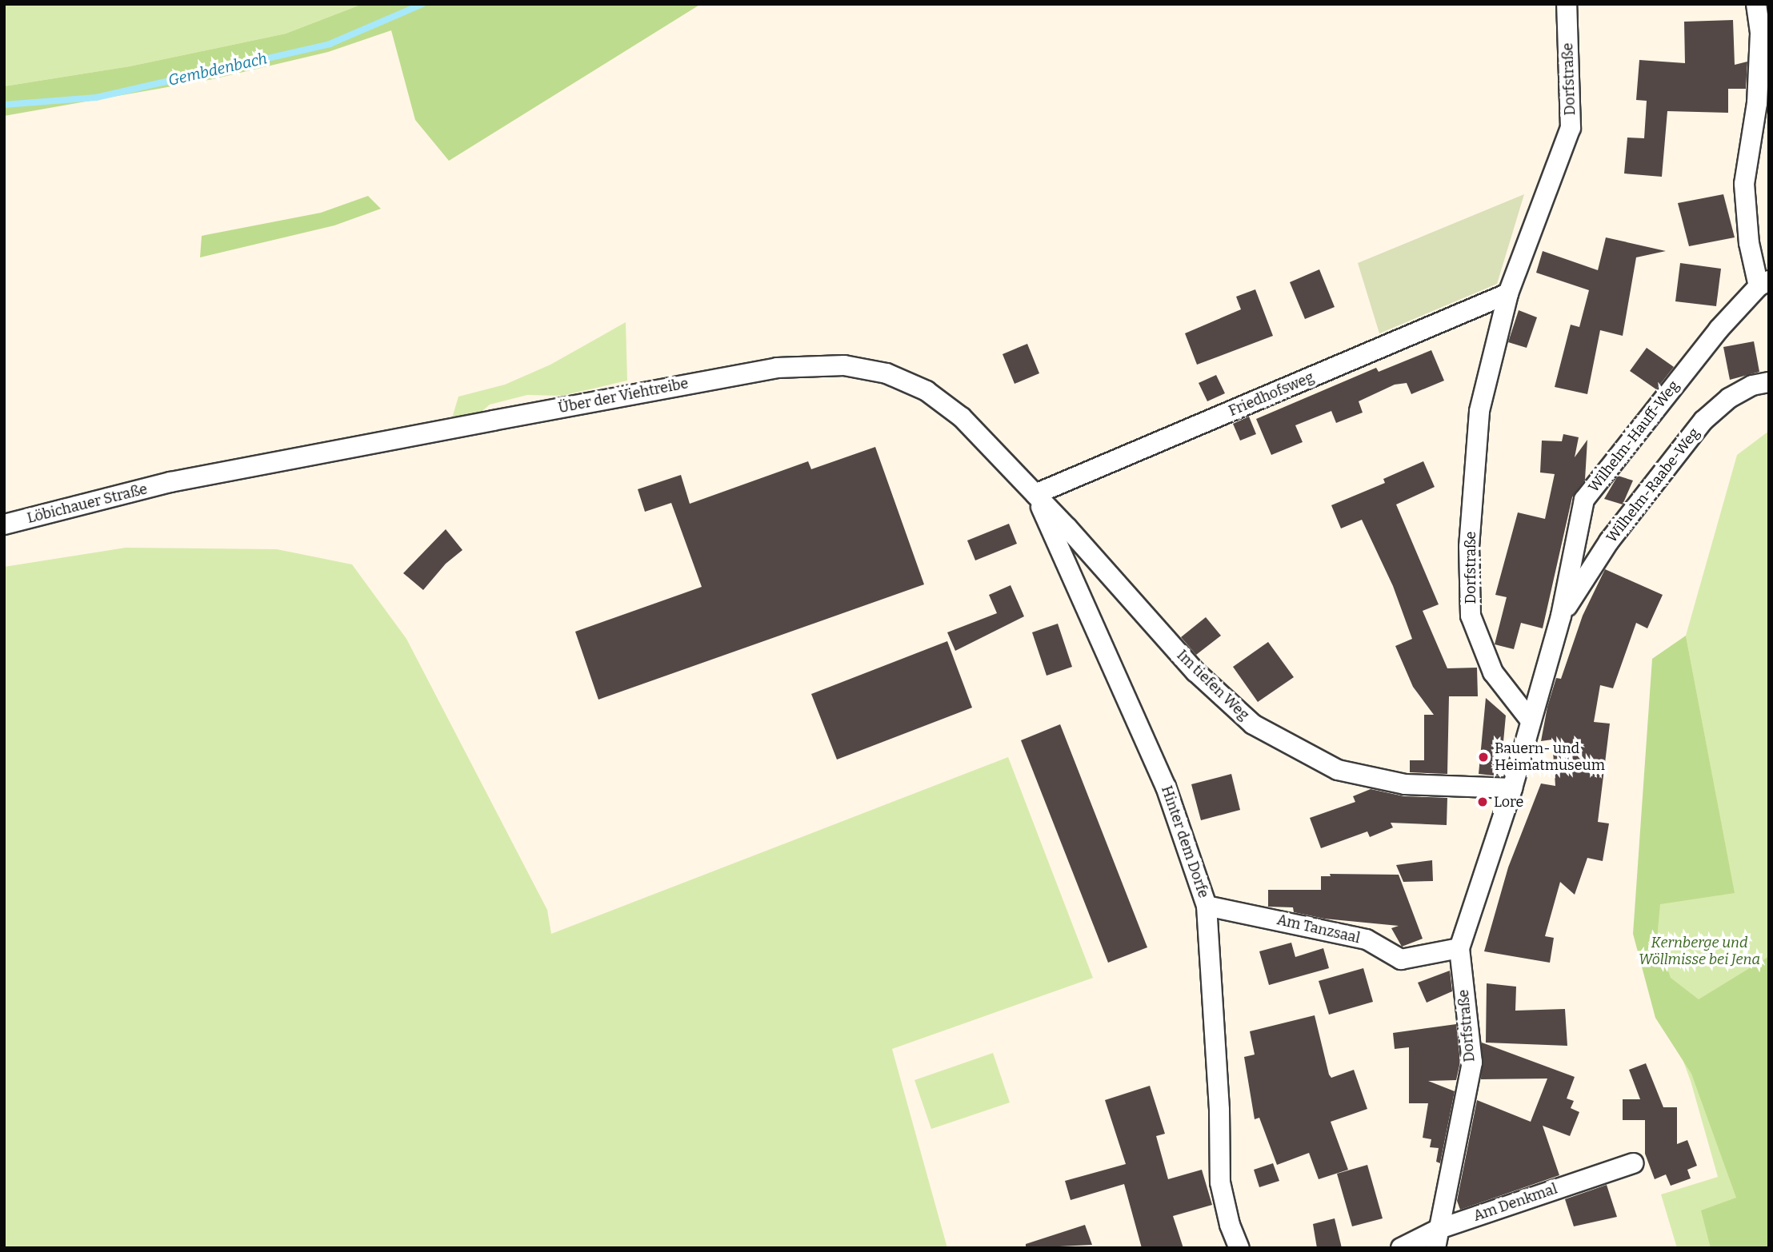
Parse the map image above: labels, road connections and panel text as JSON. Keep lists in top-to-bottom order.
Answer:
{
  "streets": {
    "street": [
      "Dorfstraße",
      "Friedhofsweg",
      "Über der Viehtreibe",
      "Wilhelm-Hauff-Weg",
      "Wilhelm-Raabe-Weg",
      "Löbichauer Straße",
      "Im tiefen Weg",
      "Hinter dem Dorfe",
      "Am Tanzsaal",
      "Am Denkmal"
    ]
  },
  "crossings": [
    ["Dorfstraße", "Friedhofsweg"],
    ["Dorfstraße", "Wilhelm-Hauff-Weg"],
    ["Dorfstraße", "Im tiefen Weg"],
    ["Dorfstraße", "Am Tanzsaal"],
    ["Dorfstraße", "Am Denkmal"],
    ["Friedhofsweg", "Über der Viehtreibe"],
    ["Friedhofsweg", "Im tiefen Weg"],
    ["Friedhofsweg", "Hinter dem Dorfe"],
    ["Über der Viehtreibe", "Löbichauer Straße"],
    ["Über der Viehtreibe", "Im tiefen Weg"],
    ["Über der Viehtreibe", "Hinter dem Dorfe"],
    ["Wilhelm-Hauff-Weg", "Wilhelm-Raabe-Weg"],
    ["Im tiefen Weg", "Hinter dem Dorfe"],
    ["Hinter dem Dorfe", "Am Tanzsaal"]
  ],
  "water": ["Gembdenbach"],
  "parks": ["Kernberge und Wöllmisse bei Jena"],
  "places": ["Bauern- und Heimatmuseum", "Lore"]
}
